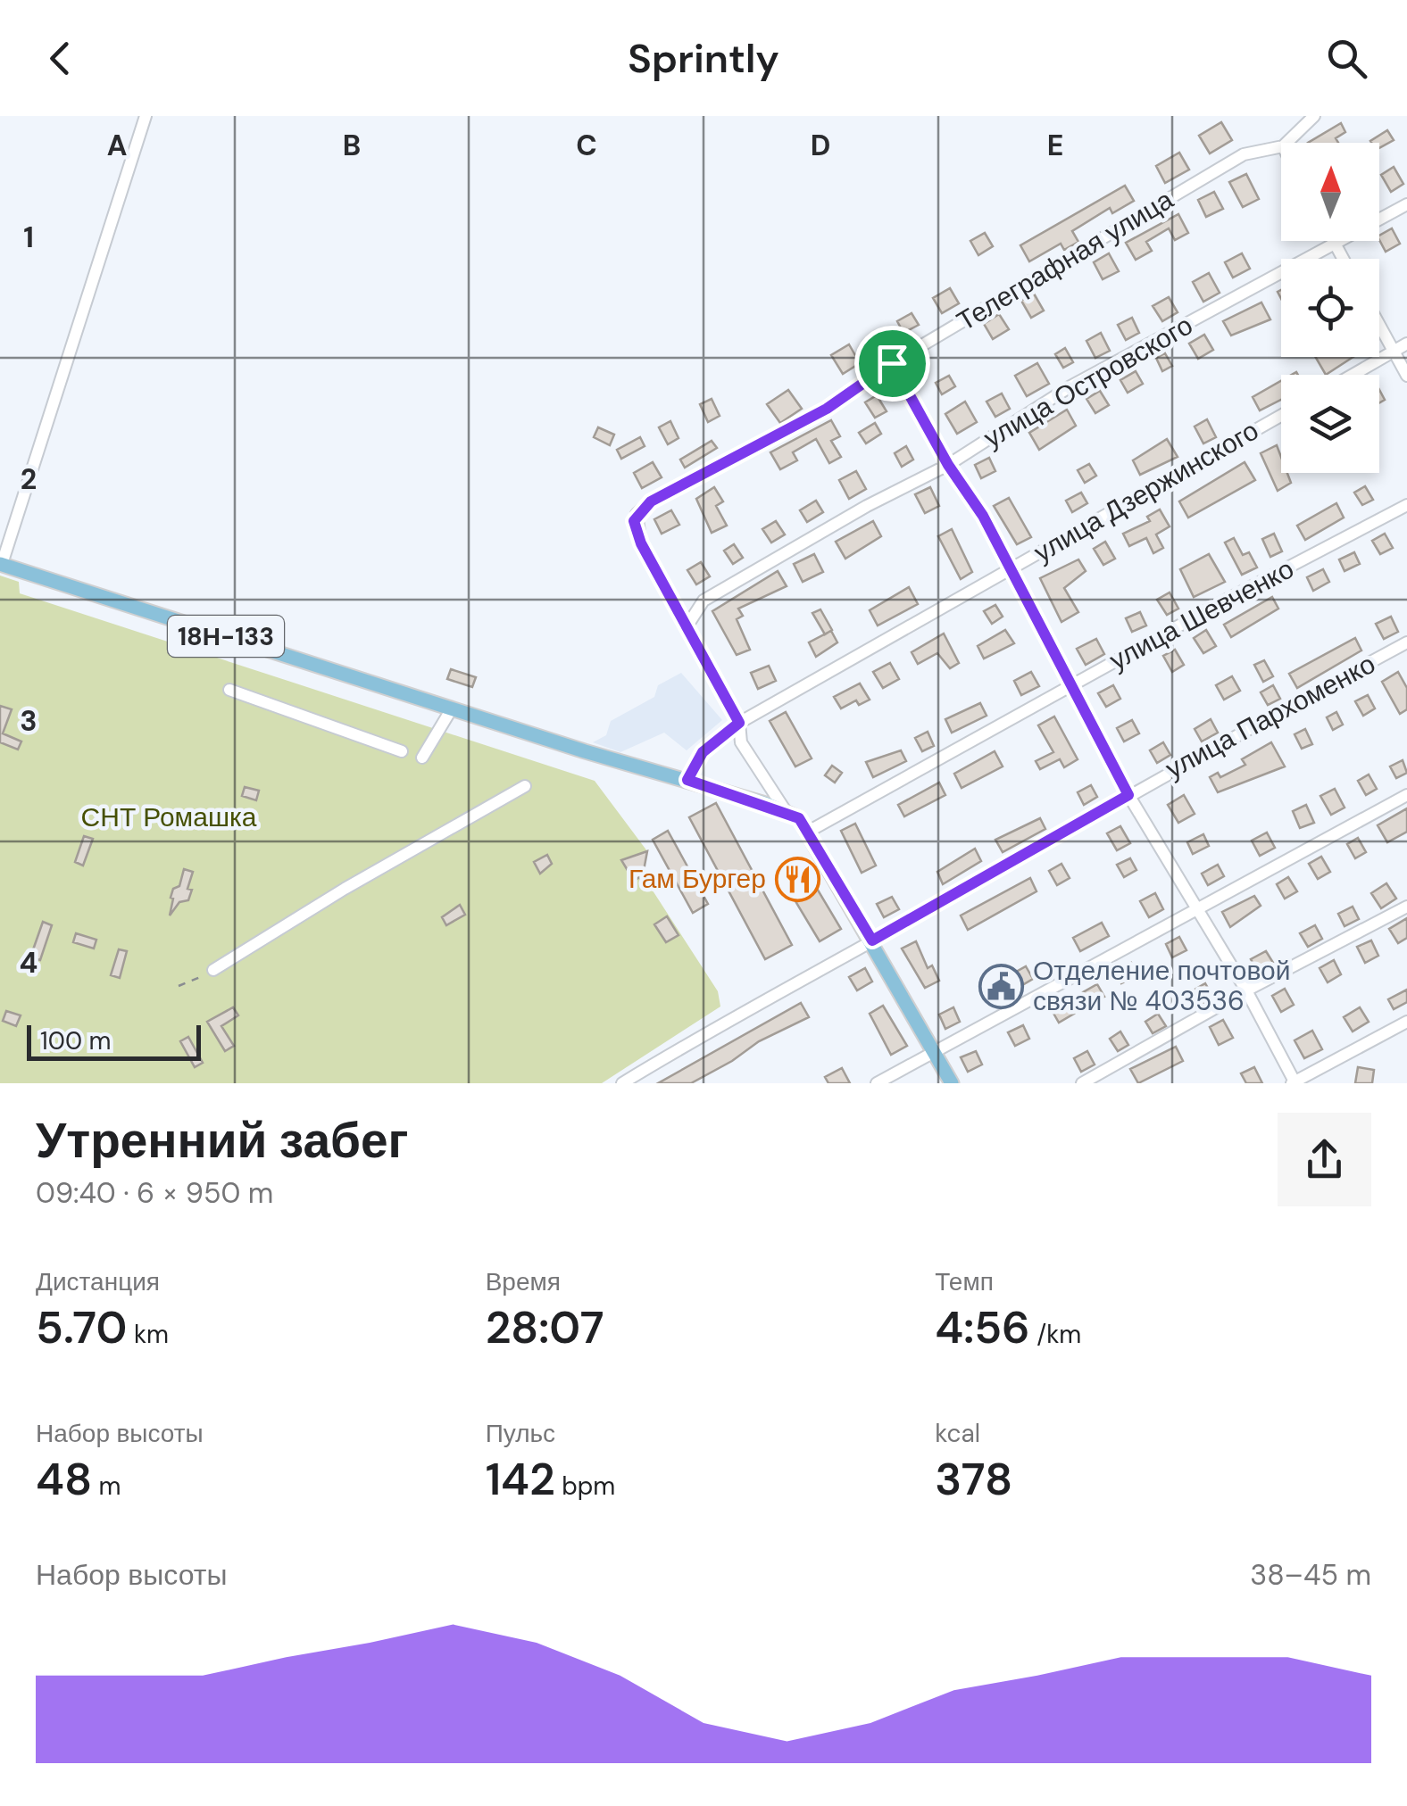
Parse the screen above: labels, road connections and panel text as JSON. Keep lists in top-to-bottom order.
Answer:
{
  "streets": {
    "main road": ["18Н-133"],
    "street": [
      "Телеграфная улица",
      "улица Островского",
      "улица Дзержинского",
      "улица Шевченко",
      "улица Пархоменко"
    ]
  },
  "crossings": [
    ["Телеграфная улица", "улица Островского"],
    ["улица Дзержинского", "18Н-133"],
    ["улица Шевченко", "18Н-133"],
    ["18Н-133", "улица Пархоменко"]
  ],
  "parks": ["СНТ Ромашка"],
  "places": {
    "restaurant": ["Гам Бургер"],
    "public building": ["Отделение почтовой связи № 403536"]
  },
  "scale_bar": "100 m",
  "north": "top",
  "page": {
    "header": "Sprintly",
    "scale": "100 m",
    "heading": ["Утренний забег", "09:40 · 6 × 950 m"],
    "stats": [
      ["Дистанция", "5.70 km"],
      ["Время", "28:07"],
      ["Темп", "4:56 /km"],
      ["Набор высоты", "48 m"],
      ["Пульс", "142 bpm"],
      ["kcal", "378"]
    ],
    "chart": ["Набор высоты", "38–45 m"]
  },
  "grid": {
    "columns": [
      "A",
      "B",
      "C",
      "D",
      "E"
    ],
    "rows": [
      "1",
      "2",
      "3",
      "4"
    ]
  }
}
